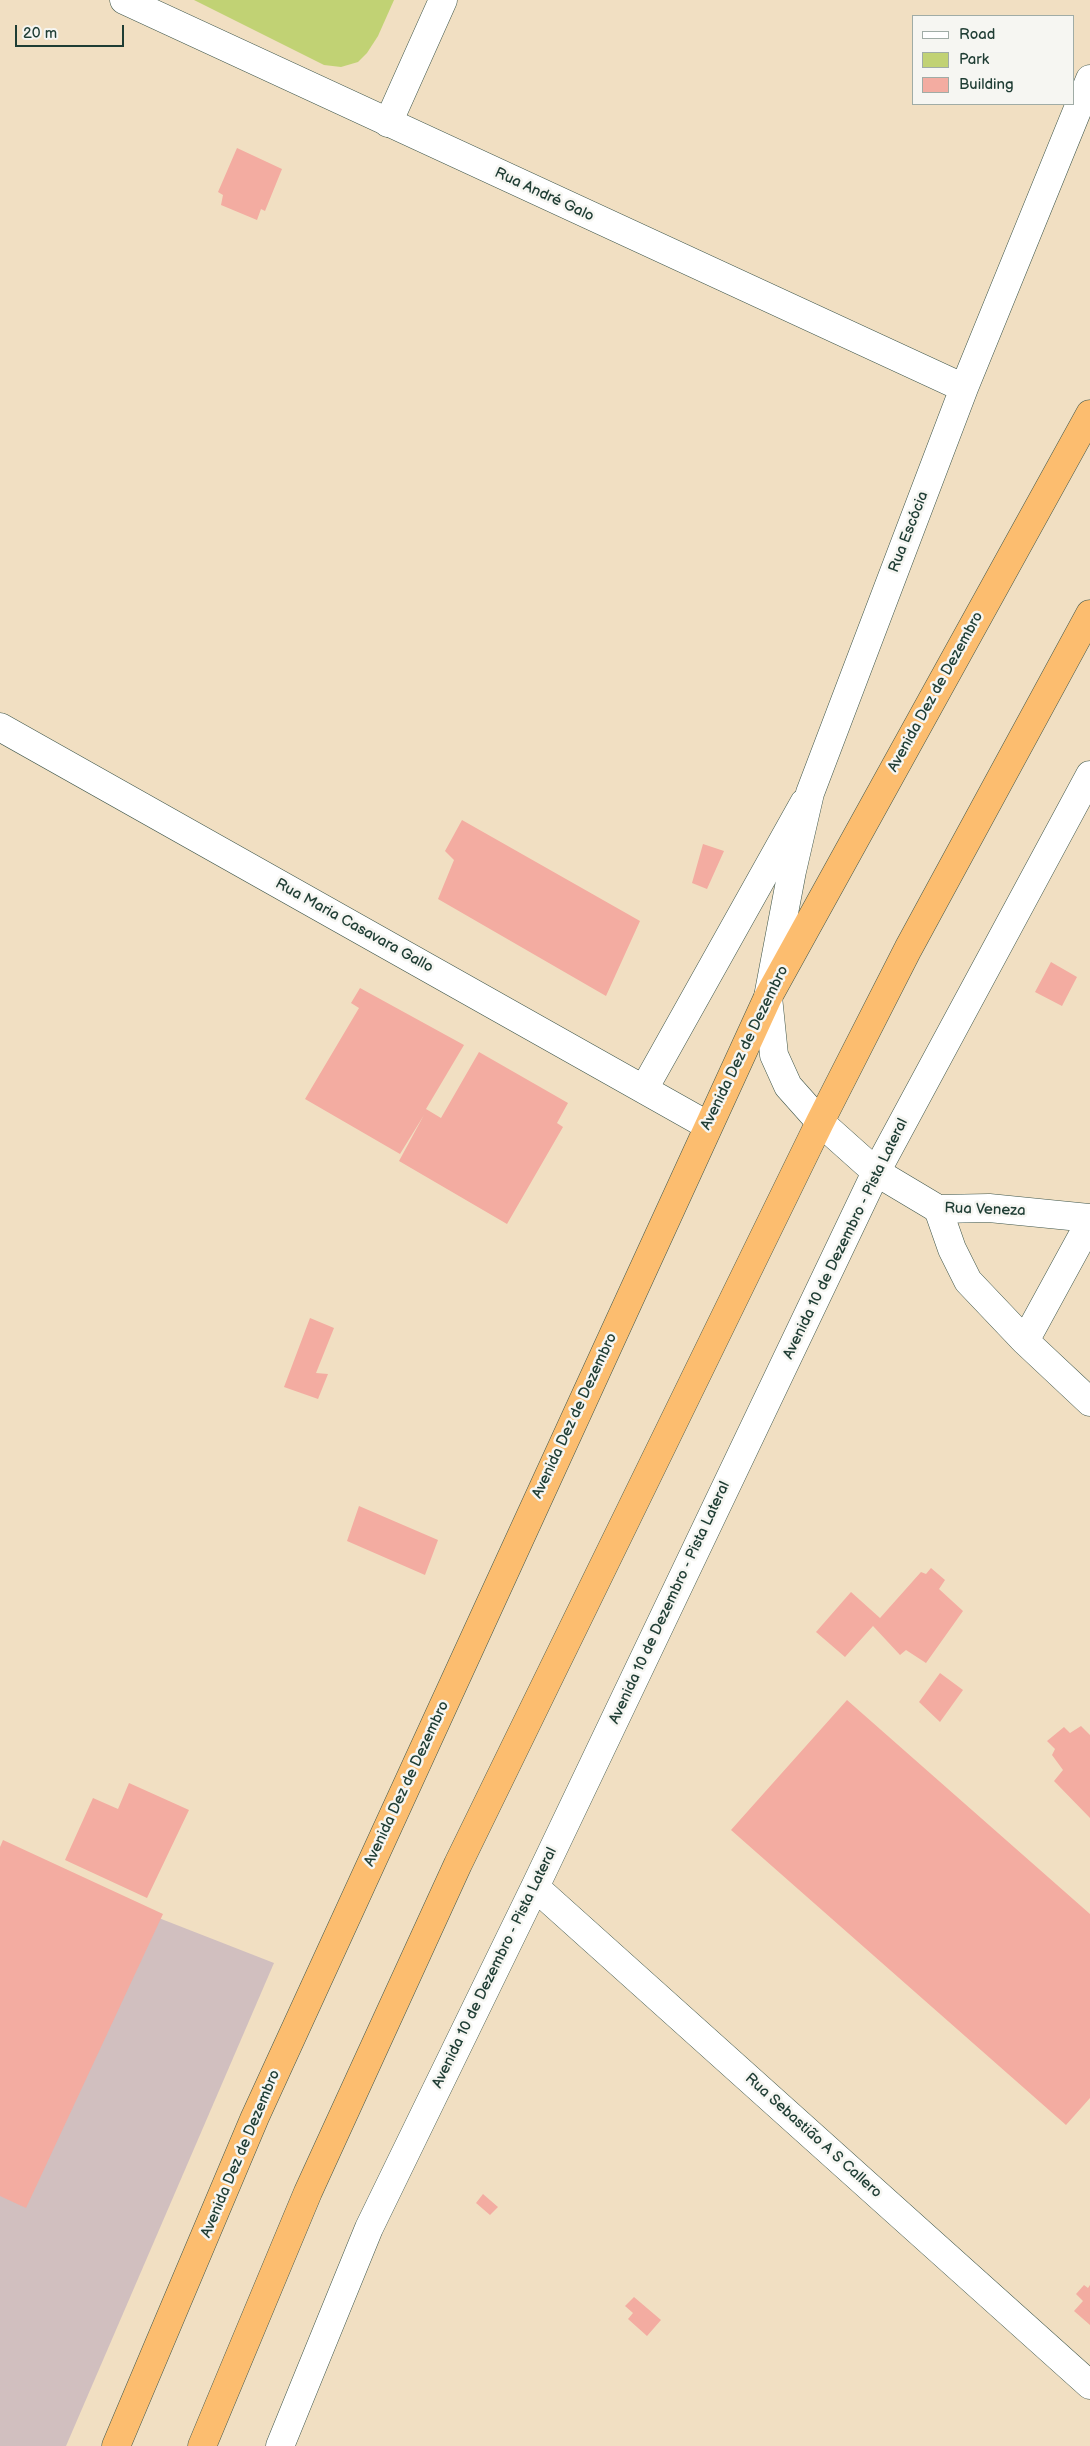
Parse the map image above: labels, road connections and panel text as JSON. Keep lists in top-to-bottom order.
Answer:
{
  "streets": {
    "highway": ["Avenida Dez de Dezembro"],
    "street": [
      "Rua André Galo",
      "Rua Escócia",
      "Rua Maria Casavara Gallo",
      "Rua Veneza",
      "Avenida 10 de Dezembro - Pista Lateral",
      "Rua Sebastião A S Callero"
    ]
  },
  "crossings": [
    ["Rua André Galo", "Rua Escócia"],
    ["Rua Escócia", "Avenida Dez de Dezembro"],
    ["Rua Escócia", "Rua Veneza"],
    ["Avenida Dez de Dezembro", "Rua Maria Casavara Gallo"],
    ["Rua Veneza", "Avenida 10 de Dezembro - Pista Lateral"],
    ["Avenida 10 de Dezembro - Pista Lateral", "Rua Sebastião A S Callero"]
  ],
  "legend": ["Road", "Park", "Building"],
  "scale_bar": "20 m"
}
